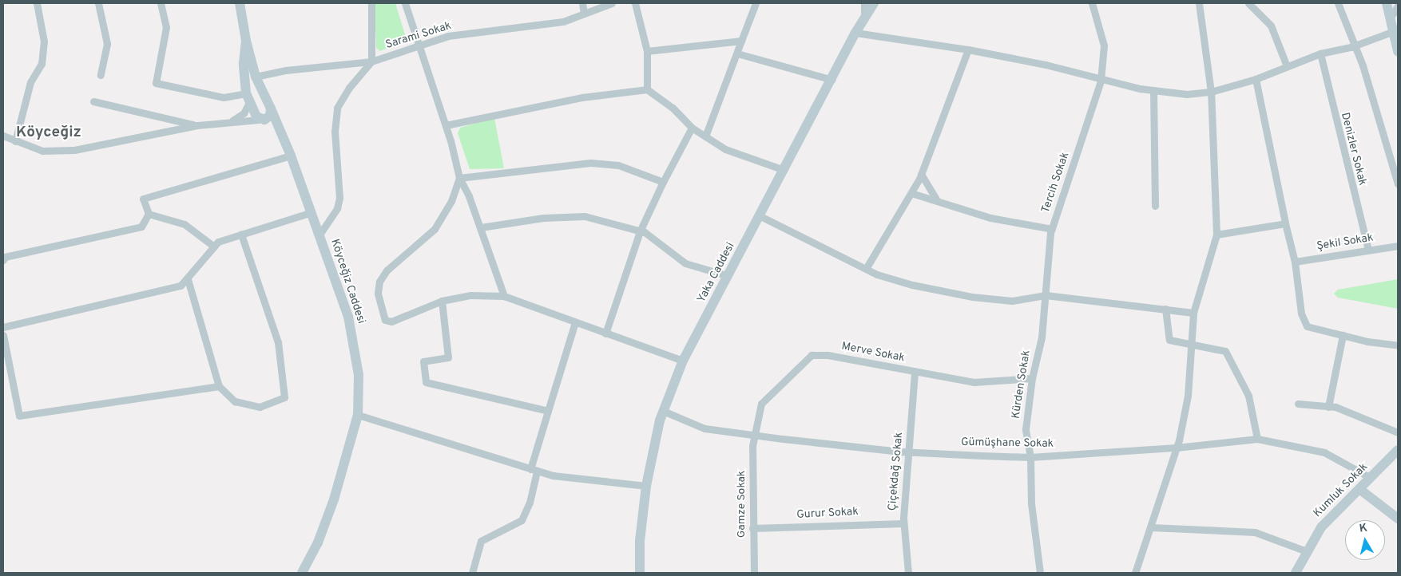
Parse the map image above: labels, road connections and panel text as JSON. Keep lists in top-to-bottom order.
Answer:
{
  "streets": {
    "street": [
      "Sarami Sokak",
      "Denizler Sokak",
      "Tercih Sokak",
      "Şekil Sokak",
      "Yaka Caddesi",
      "Köyceğiz Caddesi",
      "Merve Sokak",
      "Kürden Sokak",
      "Gümüşhane Sokak",
      "Çiçekdağ Sokak",
      "Kumluk Sokak",
      "Gamze Sokak",
      "Gurur Sokak"
    ]
  },
  "crossings": [
    ["Sarami Sokak", "Köyceğiz Caddesi"],
    ["Denizler Sokak", "Şekil Sokak"],
    ["Tercih Sokak", "Kürden Sokak"],
    ["Yaka Caddesi", "Gümüşhane Sokak"],
    ["Merve Sokak", "Kürden Sokak"],
    ["Merve Sokak", "Gümüşhane Sokak"],
    ["Merve Sokak", "Çiçekdağ Sokak"],
    ["Merve Sokak", "Gamze Sokak"],
    ["Kürden Sokak", "Gümüşhane Sokak"],
    ["Gümüşhane Sokak", "Çiçekdağ Sokak"],
    ["Gümüşhane Sokak", "Kumluk Sokak"],
    ["Gümüşhane Sokak", "Gamze Sokak"],
    ["Çiçekdağ Sokak", "Gurur Sokak"],
    ["Gamze Sokak", "Gurur Sokak"]
  ],
  "districts": ["Köyceğiz"],
  "north": "top"
}
